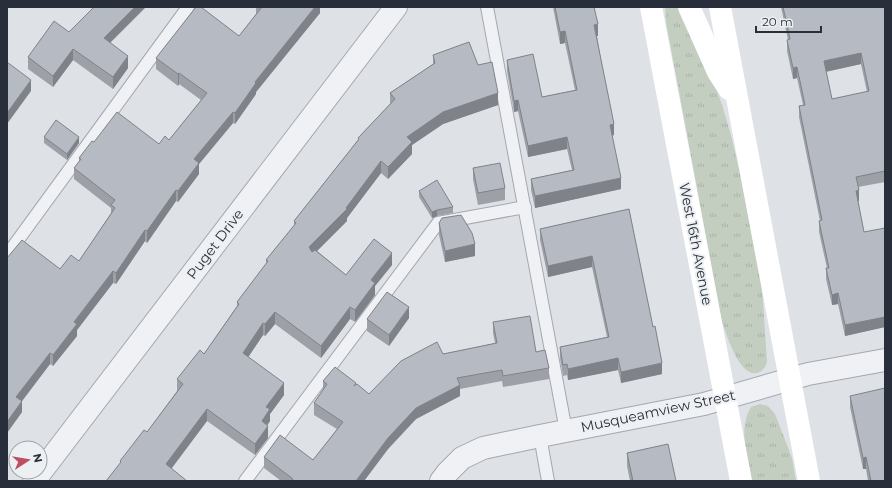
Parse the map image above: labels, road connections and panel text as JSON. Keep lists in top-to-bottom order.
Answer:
{
  "streets": {
    "main road": ["West 16th Avenue"],
    "street": ["Puget Drive", "Musqueamview Street"]
  },
  "crossings": [
    ["West 16th Avenue", "Musqueamview Street"]
  ],
  "scale_bar": "20 m",
  "north": "right"
}
